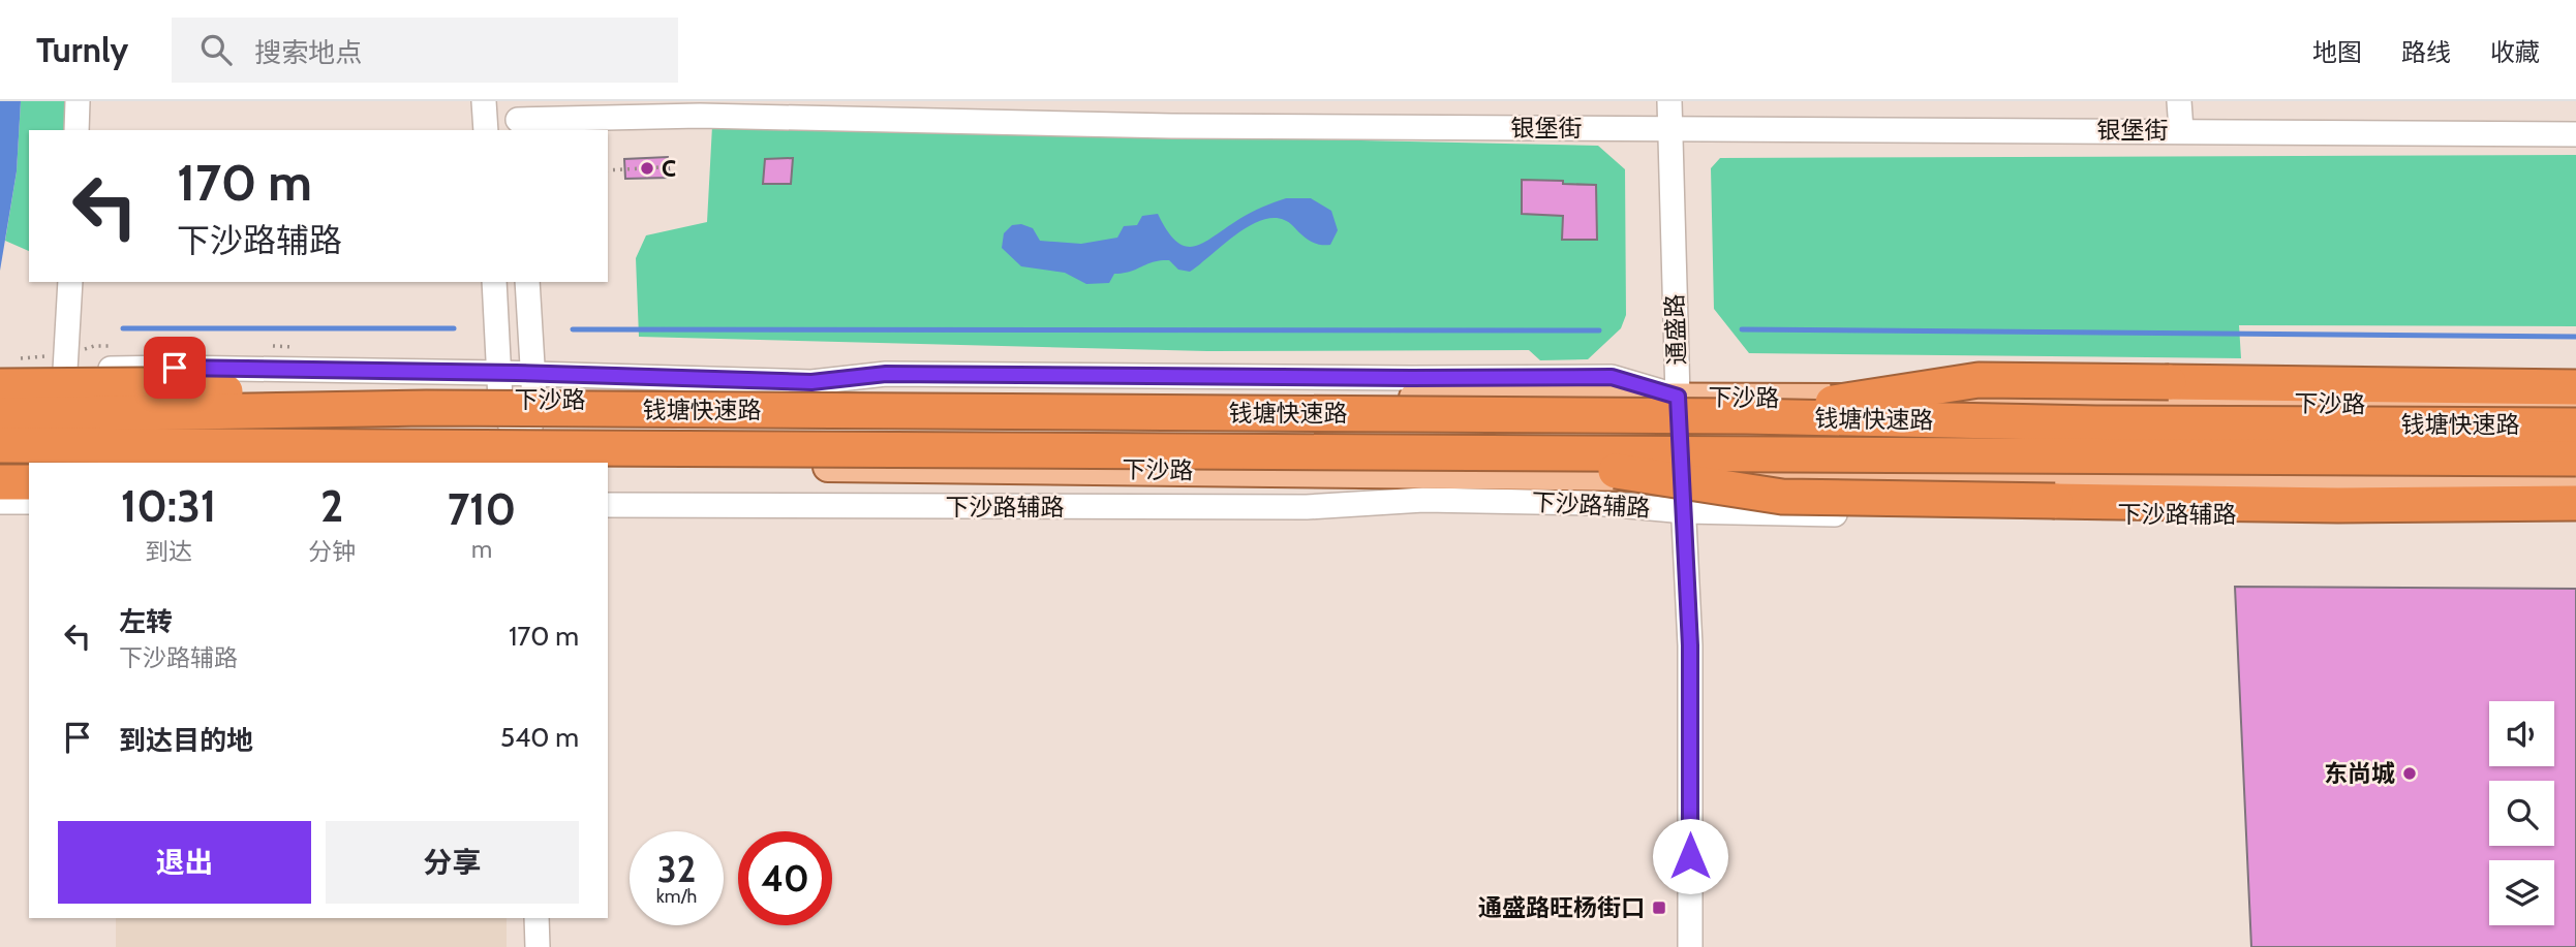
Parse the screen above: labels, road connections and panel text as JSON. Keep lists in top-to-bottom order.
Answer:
{
  "streets": {
    "highway": ["钱塘快速路"],
    "main road": ["下沙路"],
    "street": ["银堡街", "通盛路", "下沙路辅路"]
  },
  "crossings": [
    ["银堡街", "通盛路"],
    ["通盛路", "下沙路"],
    ["通盛路", "下沙路辅路"],
    ["下沙路", "钱塘快速路"]
  ],
  "places": {
    "other": ["C", "东尚城"],
    "transit": ["通盛路旺杨街口"]
  },
  "page": {
    "header": "Turnly",
    "search": "搜索地点",
    "nav": ["地图", "路线", "收藏"],
    "turn": ["170 m", "下沙路辅路"],
    "eta": [
      "10:31",
      "到达",
      "2",
      "分钟",
      "710",
      "m"
    ],
    "list": [
      {
        "name": "左转",
        "note": "下沙路辅路",
        "value": "170 m"
      },
      {
        "name": "到达目的地",
        "value": "540 m"
      }
    ],
    "buttons": ["退出", "分享"],
    "speed": "32 km/h",
    "limit": "40"
  }
}
